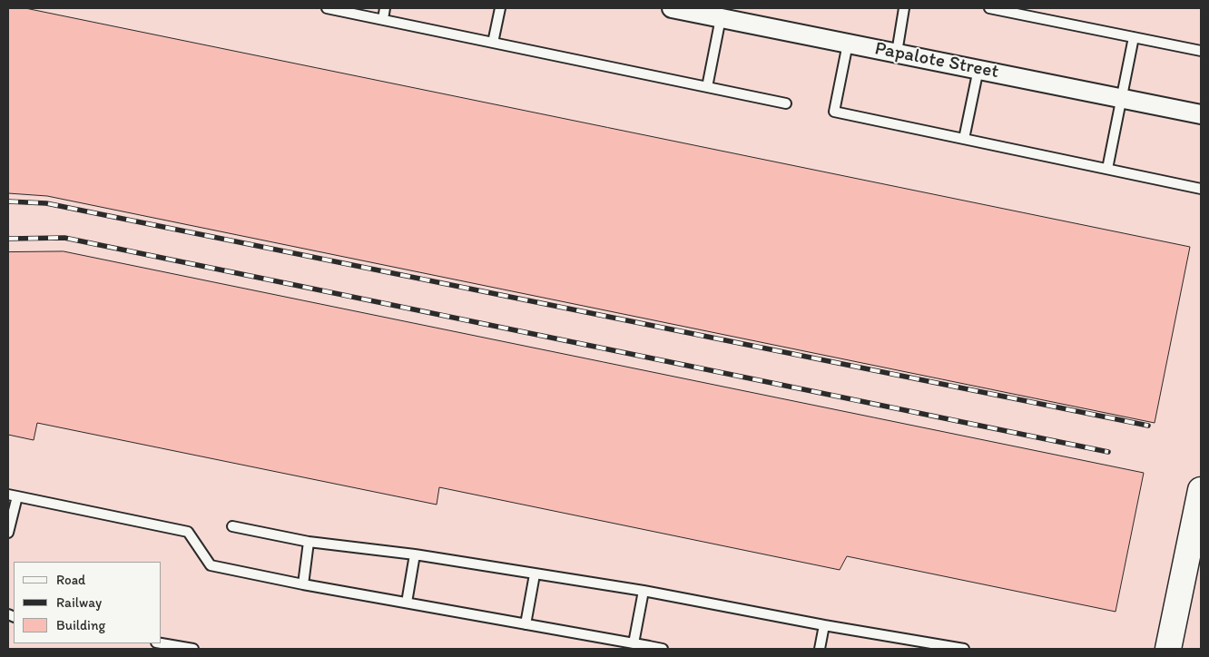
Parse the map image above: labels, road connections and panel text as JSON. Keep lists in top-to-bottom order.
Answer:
{
  "streets": {
    "street": ["Papalote Street"]
  },
  "legend": ["Road", "Railway", "Building"]
}
